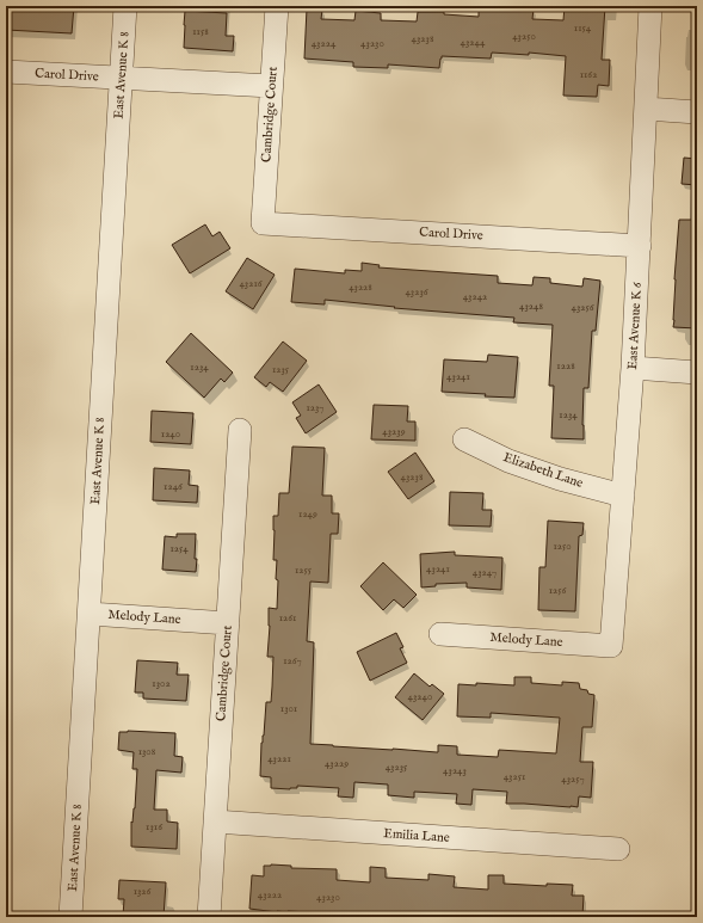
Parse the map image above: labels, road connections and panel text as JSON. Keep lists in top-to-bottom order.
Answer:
{
  "streets": {
    "street": [
      "Carol Drive",
      "East Avenue K 8",
      "Cambridge Court",
      "East Avenue K 6",
      "Elizabeth Lane",
      "Melody Lane",
      "Emilia Lane"
    ]
  },
  "crossings": [
    ["Carol Drive", "East Avenue K 8"],
    ["Carol Drive", "Cambridge Court"],
    ["Carol Drive", "East Avenue K 6"],
    ["East Avenue K 8", "Melody Lane"],
    ["Cambridge Court", "Melody Lane"],
    ["Cambridge Court", "Emilia Lane"],
    ["East Avenue K 6", "Elizabeth Lane"],
    ["East Avenue K 6", "Melody Lane"]
  ],
  "house_numbers": [
    "1154",
    "1158",
    "43250",
    "43238",
    "43244",
    "43224",
    "43230",
    "1162",
    "43216",
    "43228",
    "43236",
    "43242",
    "43248",
    "43256",
    "1228",
    "1234",
    "1235",
    "43241",
    "1237",
    "1234",
    "43239",
    "1240",
    "43238",
    "1246",
    "1249",
    "1250",
    "1254",
    "43241",
    "1255",
    "43247",
    "1256",
    "1261",
    "1267",
    "1302",
    "43240",
    "1301",
    "1308",
    "43221",
    "43229",
    "43235",
    "43243",
    "43251",
    "43257",
    "1316",
    "1326",
    "43222",
    "43230"
  ]
}
